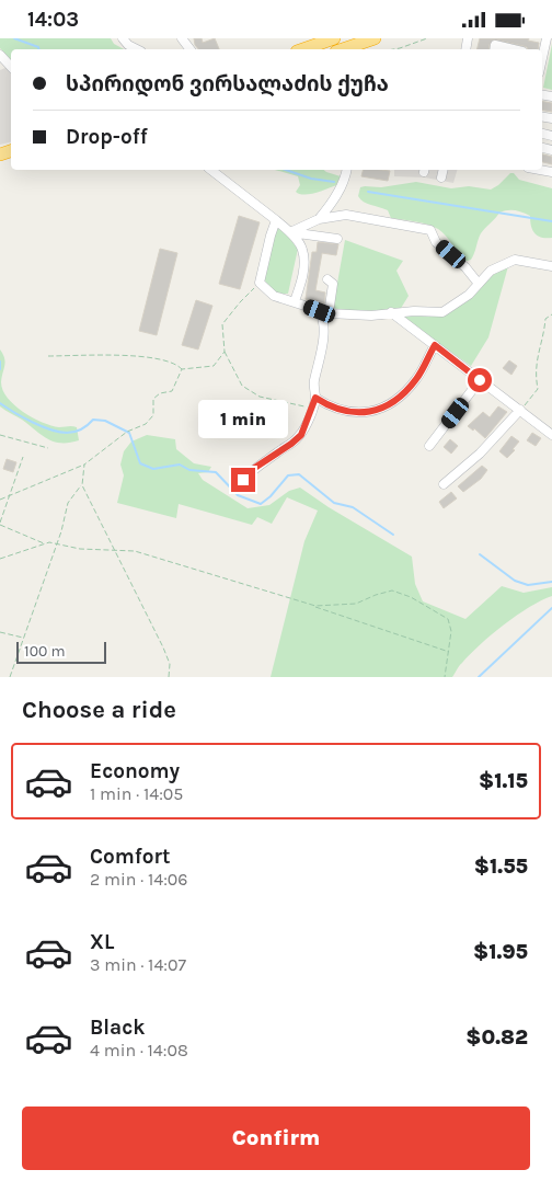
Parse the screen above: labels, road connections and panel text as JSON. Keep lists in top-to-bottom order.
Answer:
{
  "scale_bar": "100 m",
  "page": {
    "status": "14:03",
    "banner": ["სპირიდონ ვირსალაძის ქუჩა", "Drop-off"],
    "bubble": "1 min",
    "scale": "100 m",
    "heading": "Choose a ride",
    "list": [
      {
        "name": "Economy",
        "note": "1 min · 14:05",
        "value": "$1.15"
      },
      {
        "name": "Comfort",
        "note": "2 min · 14:06",
        "value": "$1.55"
      },
      {
        "name": "XL",
        "note": "3 min · 14:07",
        "value": "$1.95"
      },
      {
        "name": "Black",
        "note": "4 min · 14:08",
        "value": "$0.82"
      }
    ],
    "buttons": "Confirm"
  }
}
